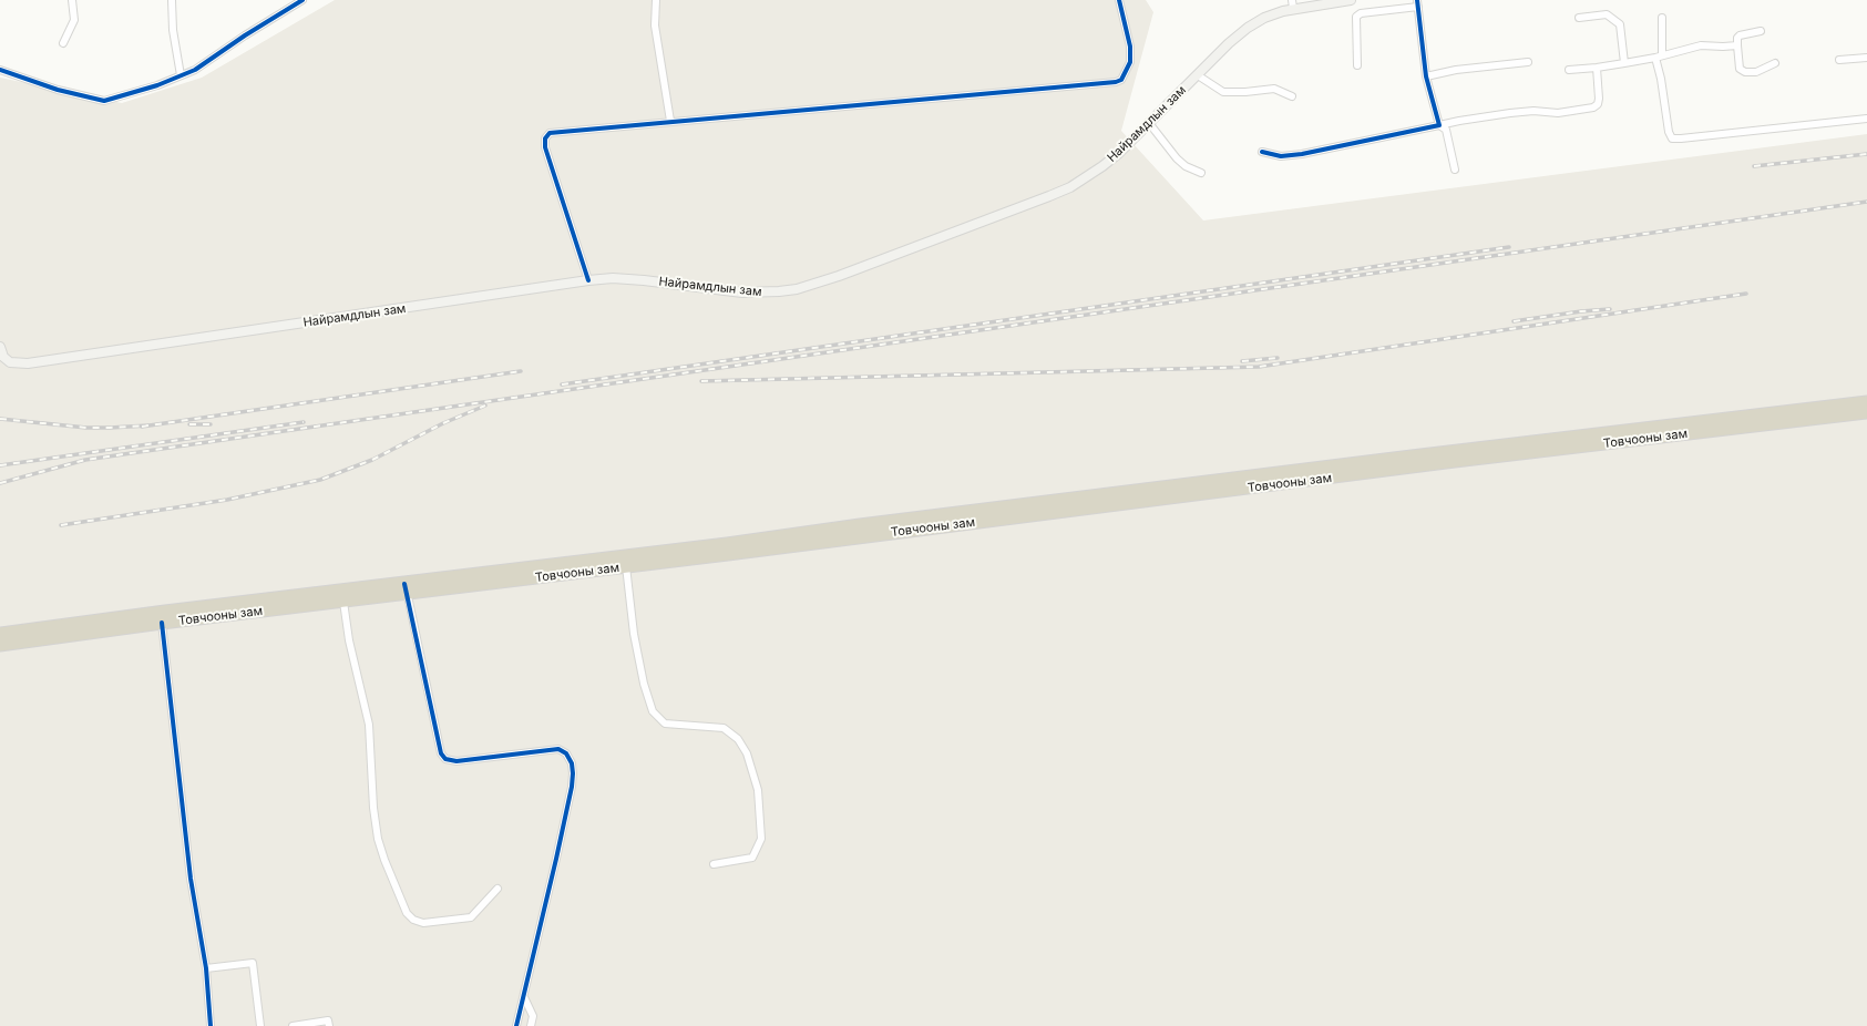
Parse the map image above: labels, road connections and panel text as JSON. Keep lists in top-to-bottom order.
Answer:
{
  "streets": {
    "highway": ["Товчооны зам"],
    "main road": ["Найрамдлын зам"]
  }
}
